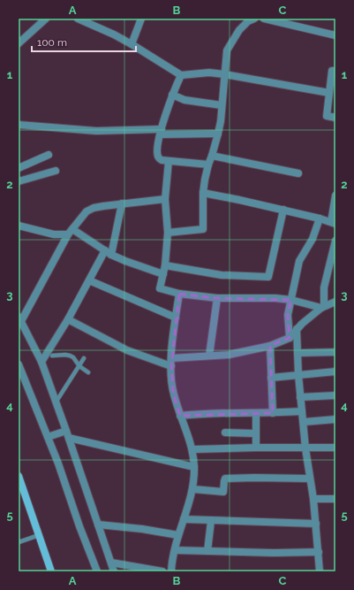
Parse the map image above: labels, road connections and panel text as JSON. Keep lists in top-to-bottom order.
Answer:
{
  "scale_bar": "100 m",
  "grid": {
    "columns": ["A", "B", "C"],
    "rows": [
      "1",
      "2",
      "3",
      "4",
      "5"
    ]
  }
}
